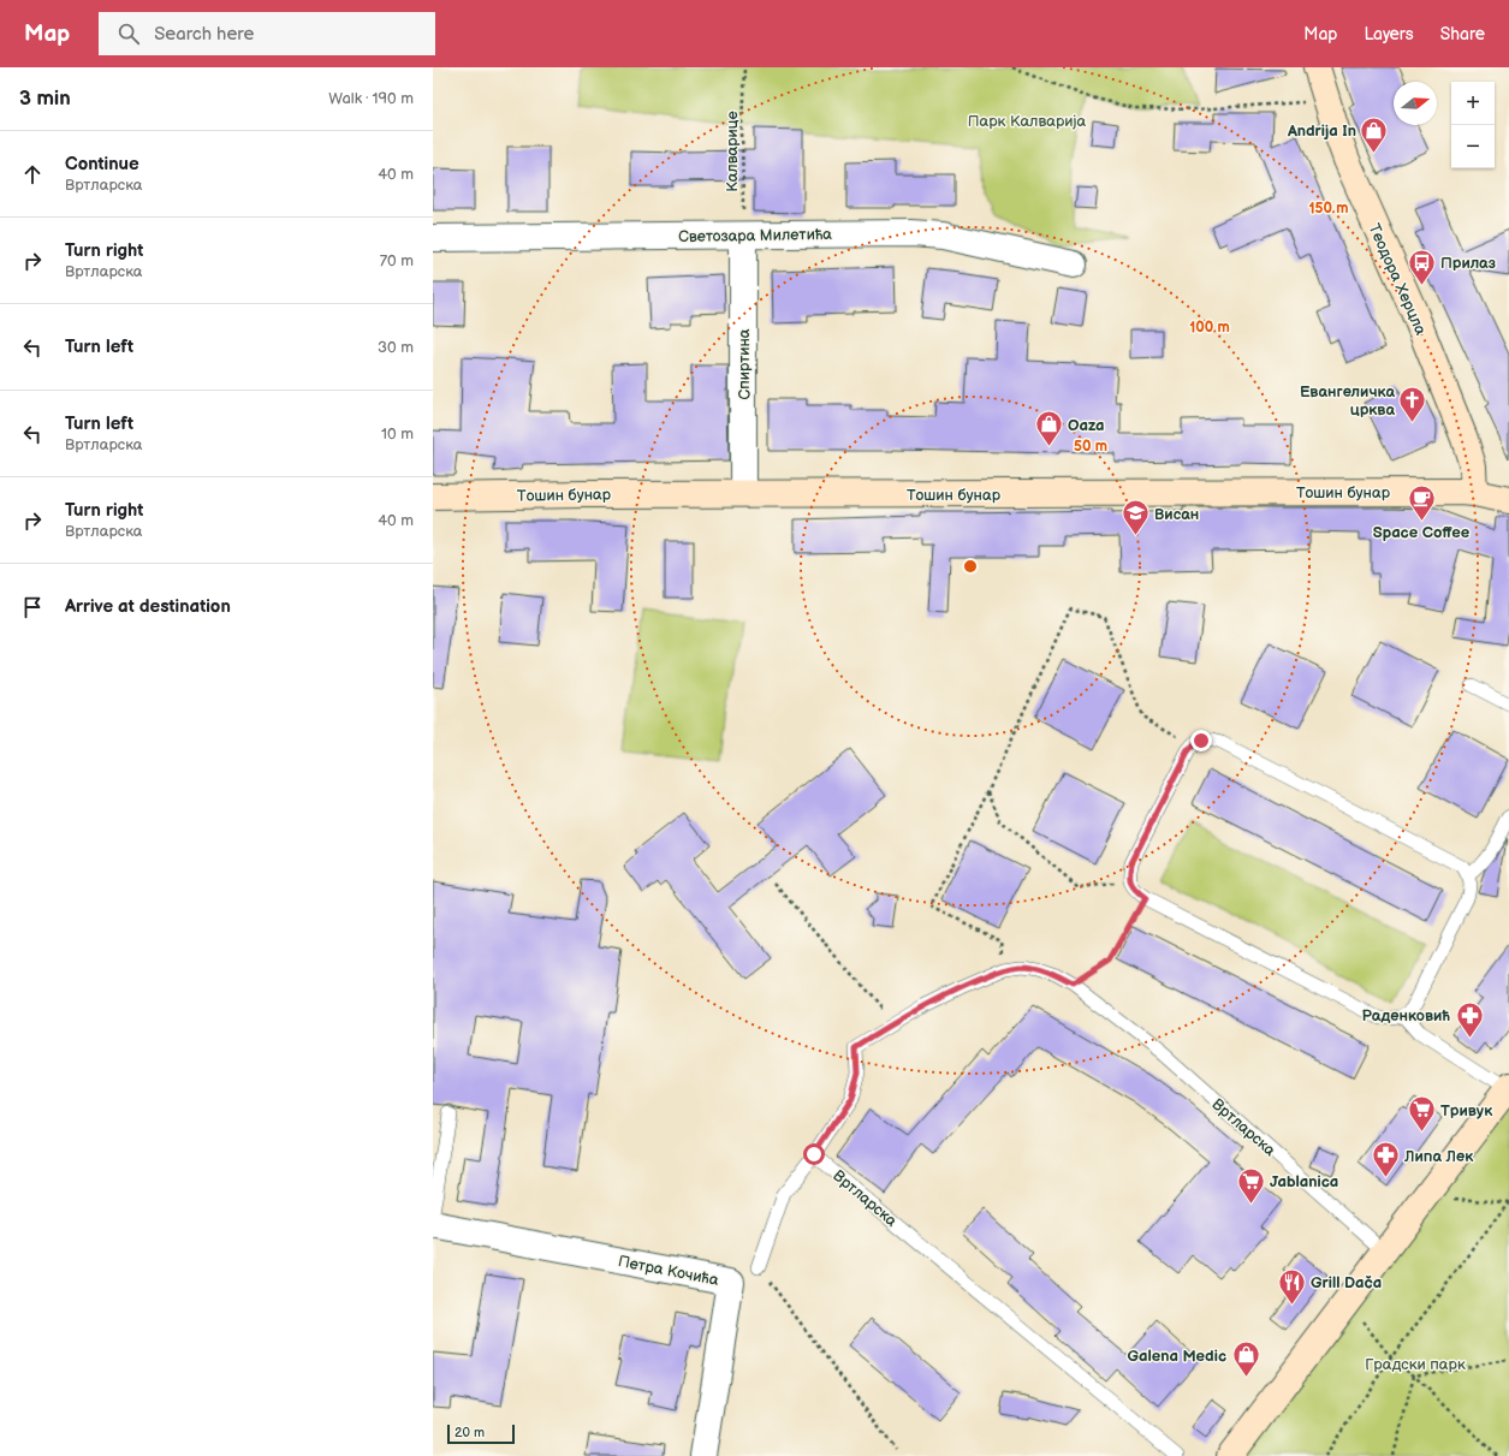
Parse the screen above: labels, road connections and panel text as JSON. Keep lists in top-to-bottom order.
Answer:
{
  "streets": {
    "main road": ["Теодора Херцла", "Тошин бунар"],
    "street": ["Светозара Милетића", "Спиртина", "Петра Кочића"],
    "lane": ["Вртларска"],
    "path": ["Калварице"]
  },
  "crossings": [
    ["Калварице", "Светозара Милетића"],
    ["Калварице", "Спиртина"],
    ["Светозара Милетића", "Спиртина"],
    ["Теодора Херцла", "Тошин бунар"],
    ["Спиртина", "Тошин бунар"]
  ],
  "parks": ["Парк Калварија", "Градски парк"],
  "places": {
    "shop": ["Andrija In", "Oaza", "Galena Medic"],
    "bus stop": ["Прилаз"],
    "church": ["Евангеличка црква"],
    "cafe": ["Space Coffee"],
    "school or university": ["Висан"],
    "pharmacy": ["Раденковић", "Липа Лек"],
    "supermarket": ["Тривук", "Jablanica"],
    "restaurant": ["Grill Dača"]
  },
  "scale_bar": "20 m",
  "north": "right",
  "page": {
    "header": "Map",
    "search": "Search here",
    "nav": ["Map", "Layers", "Share"],
    "heading": ["3 min", "Walk · 190 m"],
    "map_buttons": ["+", "−"],
    "list": [
      ["Continue", "Вртларска", "40 m"],
      ["Turn right", "Вртларска", "70 m"],
      ["Turn left", "30 m"],
      ["Turn left", "Вртларска", "10 m"],
      ["Turn right", "Вртларска", "40 m"],
      "Arrive at destination"
    ],
    "scale": "20 m"
  },
  "rings": ["150 m", "100 m", "50 m"]
}
